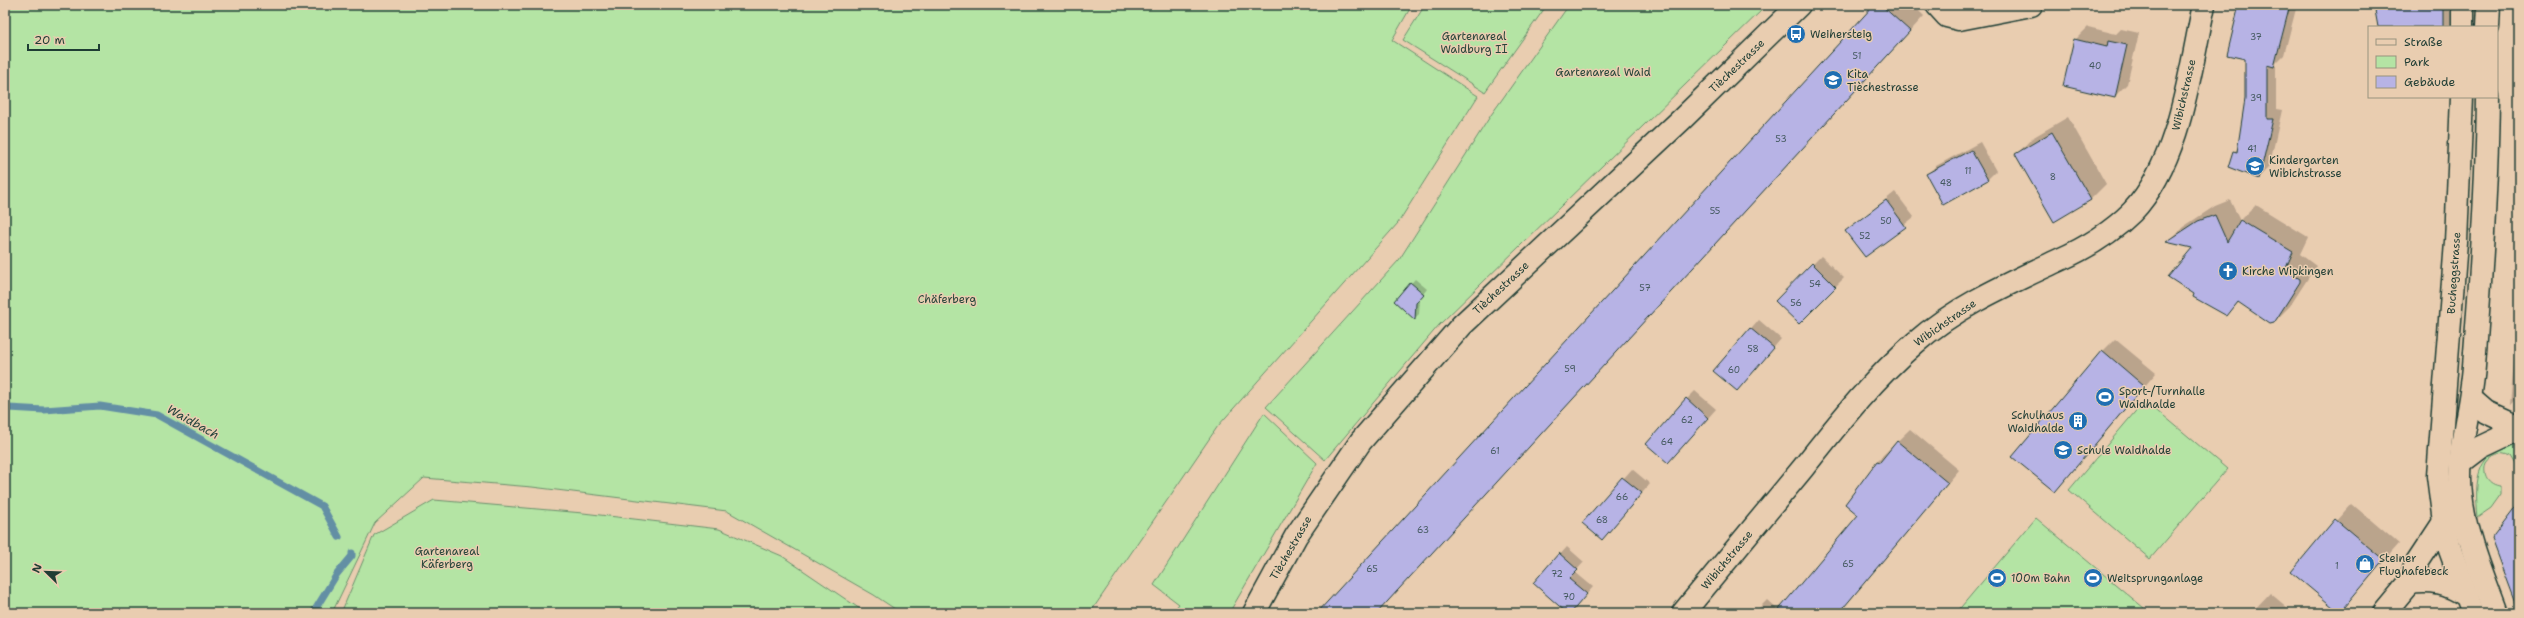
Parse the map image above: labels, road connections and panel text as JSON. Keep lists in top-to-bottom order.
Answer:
{
  "streets": {
    "street": ["Tièchestrasse", "Wibichstrasse", "Bucheggstrasse"]
  },
  "water": ["Waidbach"],
  "parks": [
    "Gartenareal Waidburg II",
    "Gartenareal Waid",
    "Chäferberg",
    "Gartenareal Käferberg"
  ],
  "places": {
    "bus stop": ["Weihersteig"],
    "school or university": ["Kita Tièchestrasse", "Kindergarten Wibichstrasse", "Schule Waidhalde"],
    "church": ["Kirche Wipkingen"],
    "sports": ["Sport-/Turnhalle Waidhalde", "100m Bahn", "Weitsprunganlage"],
    "building": ["Schulhaus Waidhalde"],
    "shop": ["Steiner Flughafebeck"]
  },
  "house_numbers": [
    "37",
    "51",
    "40",
    "39",
    "53",
    "41",
    "11",
    "8",
    "48",
    "55",
    "50",
    "52",
    "54",
    "57",
    "56",
    "58",
    "59",
    "60",
    "62",
    "64",
    "61",
    "66",
    "68",
    "63",
    "65",
    "1",
    "65",
    "72",
    "70"
  ],
  "legend": ["Straße", "Park", "Gebäude"],
  "scale_bar": "20 m",
  "north": "top left"
}
